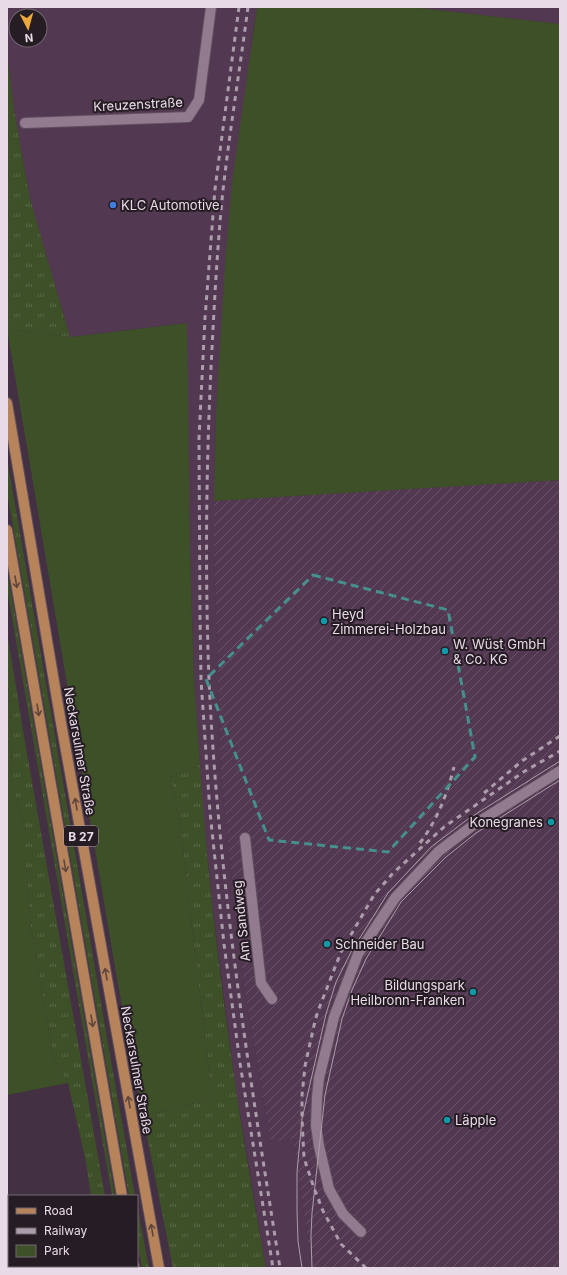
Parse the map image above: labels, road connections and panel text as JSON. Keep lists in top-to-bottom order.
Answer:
{
  "streets": {
    "main road": ["Neckarsulmer Straße", "B 27"],
    "street": ["Kreuzenstraße", "Am Sandweg"]
  },
  "places": [
    "KLC Automotive",
    "Heyd Zimmerei-Holzbau",
    "W. Wüst GmbH & Co. KG",
    "Konegranes",
    "Schneider Bau",
    "Bildungspark Heilbronn-Franken",
    "Läpple"
  ],
  "legend": ["Road", "Railway", "Park"],
  "north": "bottom"
}
